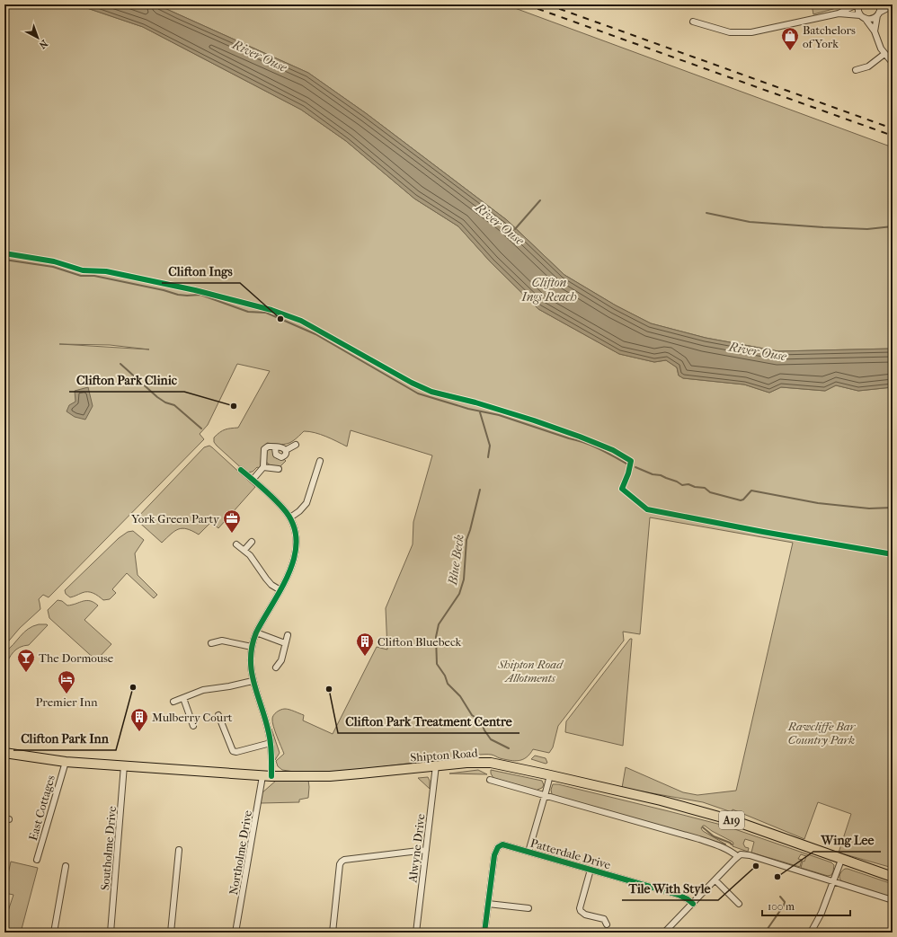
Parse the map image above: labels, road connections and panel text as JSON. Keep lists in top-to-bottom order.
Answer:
{
  "streets": {
    "main road": ["Shipton Road", "A19"],
    "street": [
      "East Cottages",
      "Southolme Drive",
      "Alwyne Drive",
      "Northolme Drive",
      "Patterdale Drive"
    ]
  },
  "crossings": [
    ["Shipton Road", "East Cottages"],
    ["Shipton Road", "Southolme Drive"],
    ["Shipton Road", "Alwyne Drive"],
    ["Shipton Road", "Northolme Drive"]
  ],
  "water": ["River Ouse", "Clifton Ings Reach", "Blue Beck"],
  "parks": ["Shipton Road Allotments", "Rawcliffe Bar Country Park"],
  "places": {
    "shop": ["Batchelors of York"],
    "other": [
      "Clifton Ings",
      "Clifton Park Clinic",
      "Clifton Park Inn",
      "Clifton Park Treatment Centre",
      "Tile With Style",
      "Wing Lee"
    ],
    "office": ["York Green Party"],
    "building": ["Clifton Bluebeck", "Mulberry Court"],
    "bar": ["The Dormouse"],
    "hotel": ["Premier Inn"]
  },
  "scale_bar": "100 m",
  "north": "bottom right"
}
